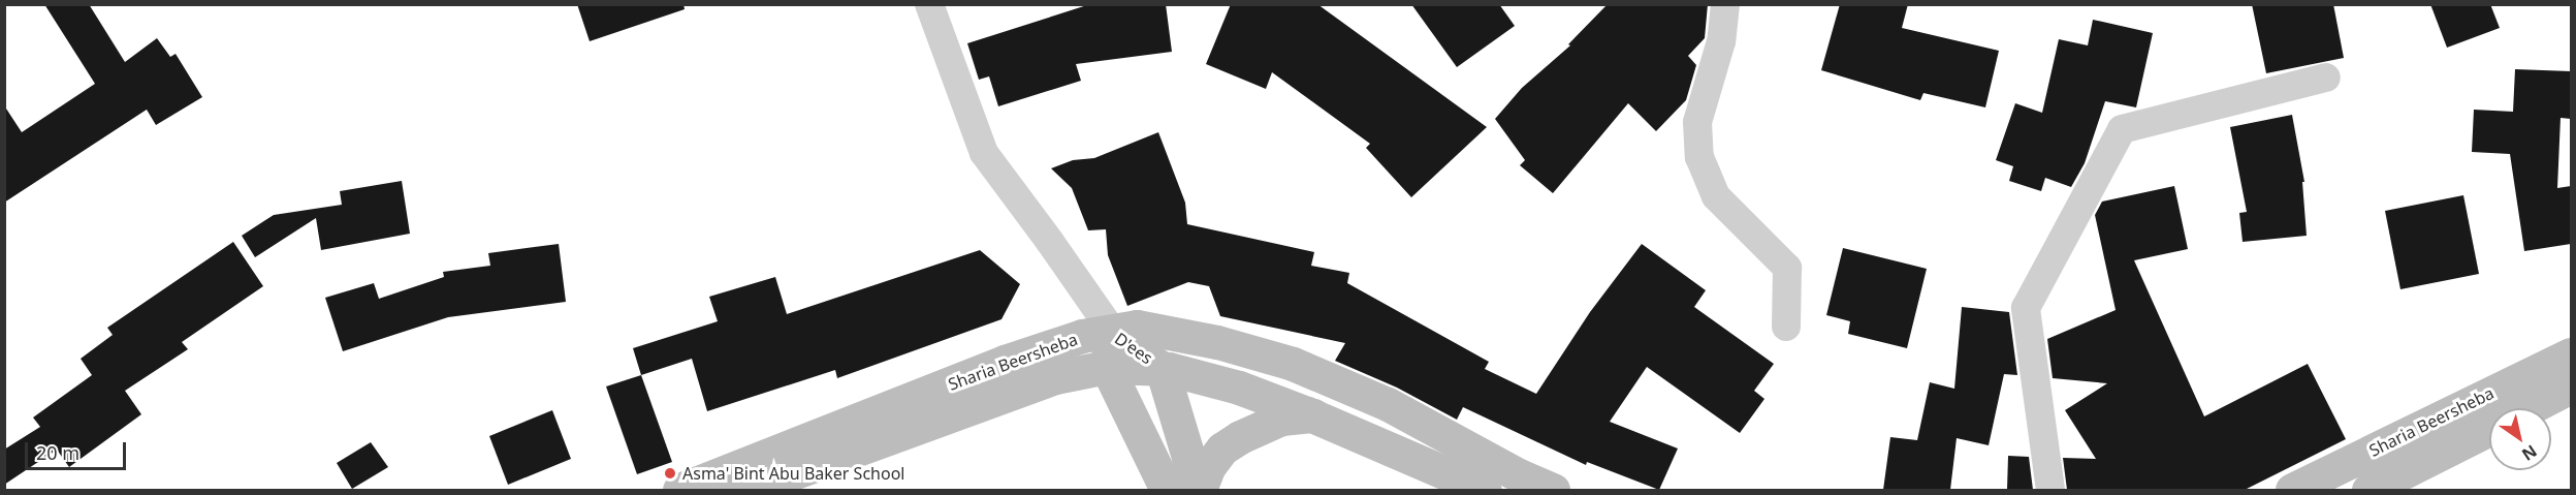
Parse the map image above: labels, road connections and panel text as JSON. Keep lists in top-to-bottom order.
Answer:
{
  "streets": {
    "street": ["D'ees", "Sharia Beersheba"]
  },
  "crossings": [
    ["D'ees", "Sharia Beersheba"]
  ],
  "places": ["Asma' Bint Abu Baker School"],
  "scale_bar": "20 m",
  "north": "bottom right"
}
